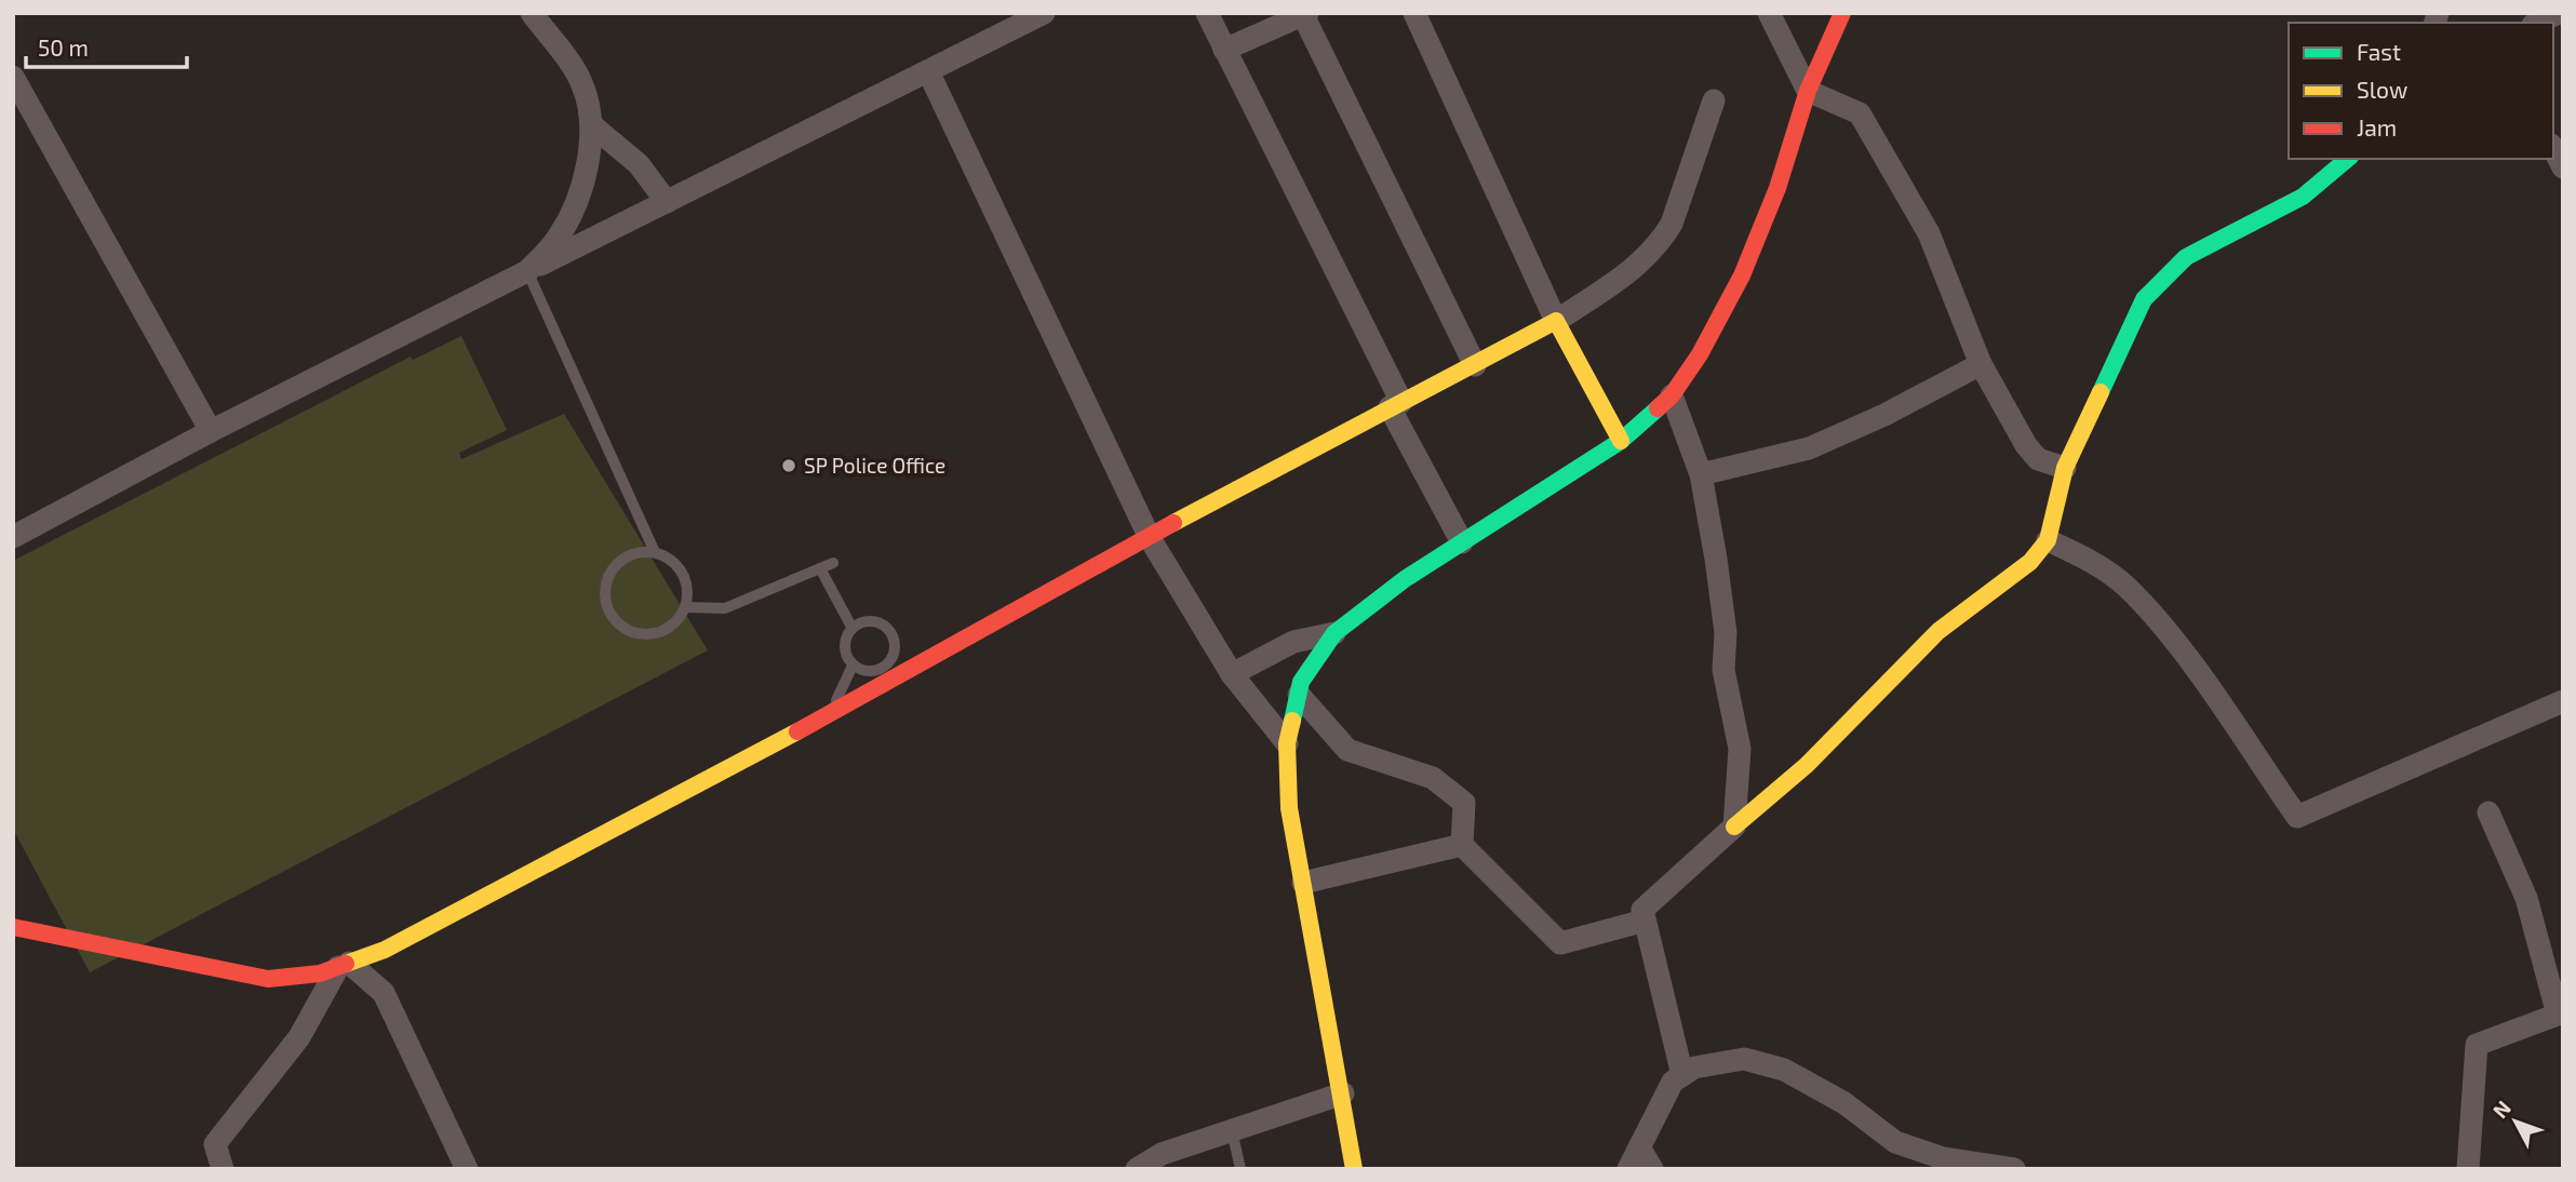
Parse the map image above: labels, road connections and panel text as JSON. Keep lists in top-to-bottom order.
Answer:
{
  "places": ["SP Police Office"],
  "legend": ["Fast", "Slow", "Jam"],
  "scale_bar": "50 m",
  "north": "top left"
}
